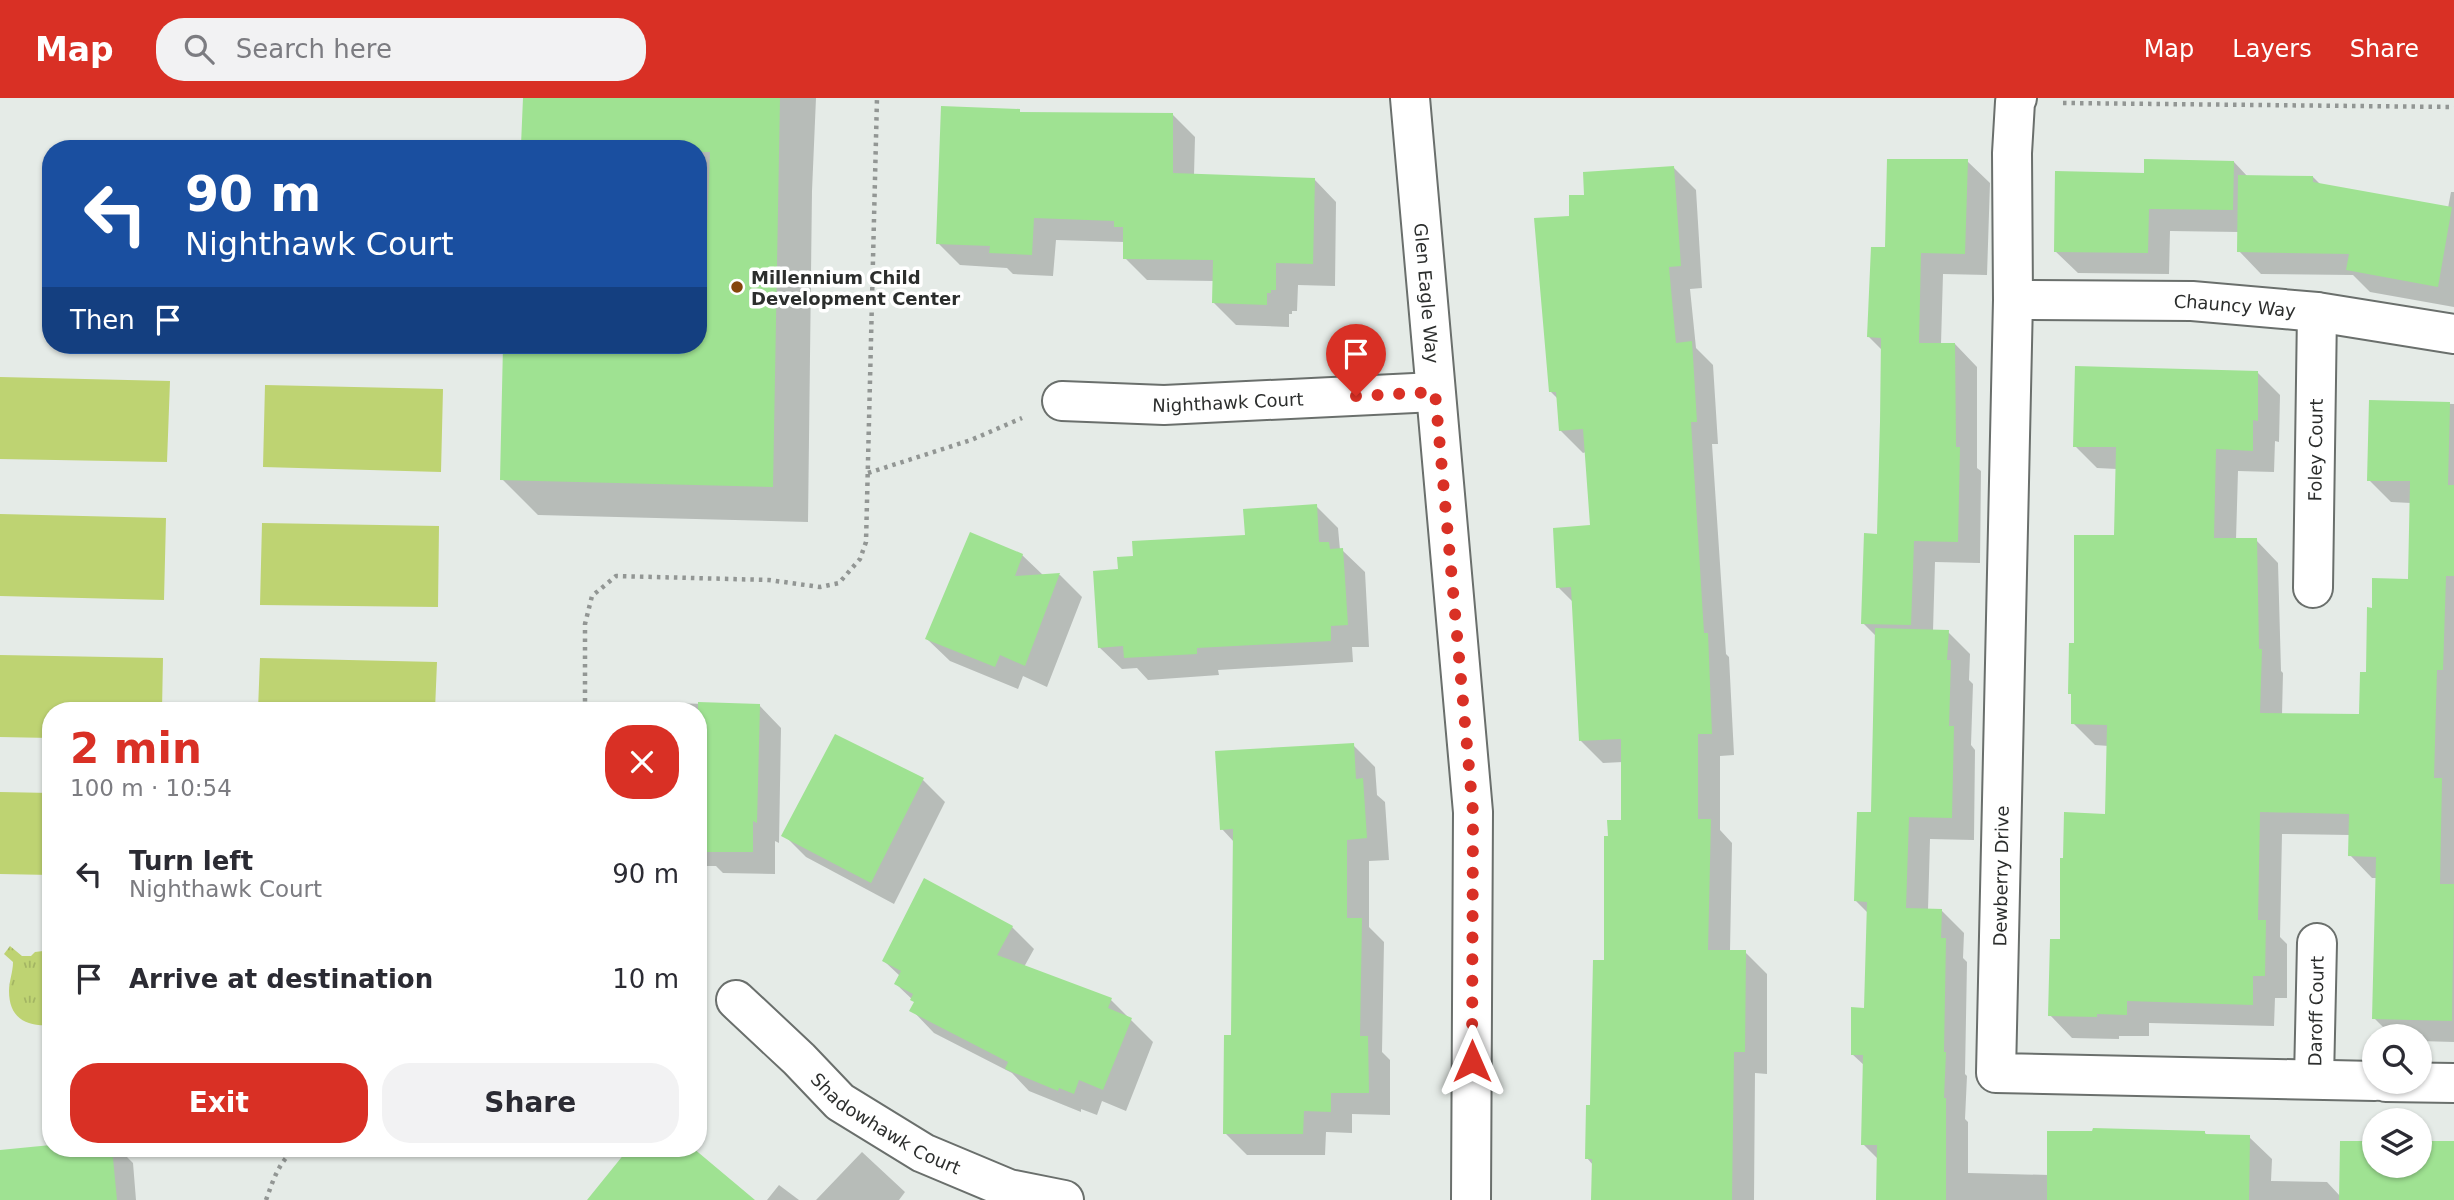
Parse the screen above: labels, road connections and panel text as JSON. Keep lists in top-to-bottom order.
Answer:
{
  "streets": {
    "street": [
      "Glen Eagle Way",
      "Chauncy Way",
      "Nighthawk Court",
      "Foley Court",
      "Dewberry Drive",
      "Daroff Court",
      "Shadowhawk Court"
    ]
  },
  "crossings": [
    ["Glen Eagle Way", "Nighthawk Court"],
    ["Chauncy Way", "Foley Court"],
    ["Chauncy Way", "Dewberry Drive"],
    ["Dewberry Drive", "Daroff Court"]
  ],
  "places": ["Millennium Child Development Center"],
  "page": {
    "header": "Map",
    "search": "Search here",
    "nav": ["Map", "Layers", "Share"],
    "turn": ["90 m", "Nighthawk Court"],
    "then": "Then",
    "heading": ["2 min", "100 m · 10:54"],
    "list": [
      {
        "name": "Turn left",
        "note": "Nighthawk Court",
        "value": "90 m"
      },
      {
        "name": "Arrive at destination",
        "value": "10 m"
      }
    ],
    "buttons": ["Exit", "Share"]
  }
}
